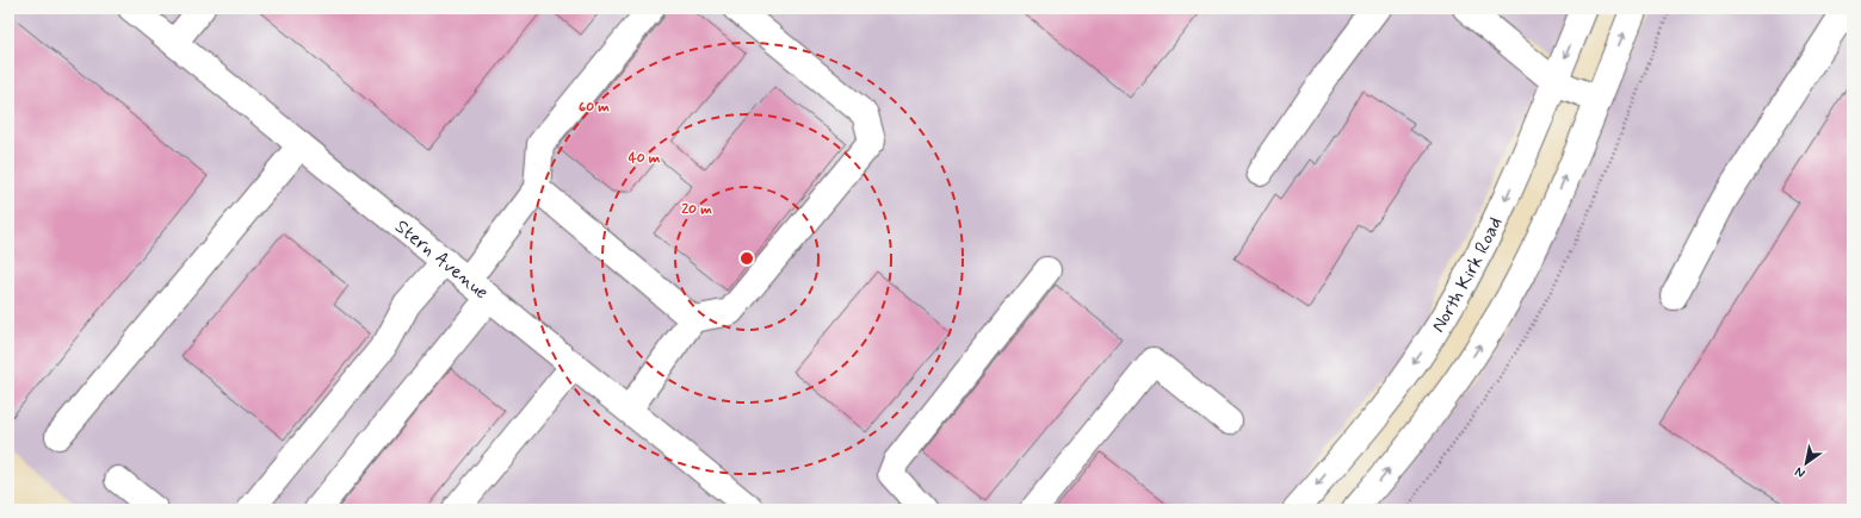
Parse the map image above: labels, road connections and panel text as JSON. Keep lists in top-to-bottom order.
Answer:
{
  "streets": {
    "main road": ["Stern Avenue", "North Kirk Road"]
  },
  "north": "bottom left",
  "rings": ["60 m", "40 m", "20 m"]
}
